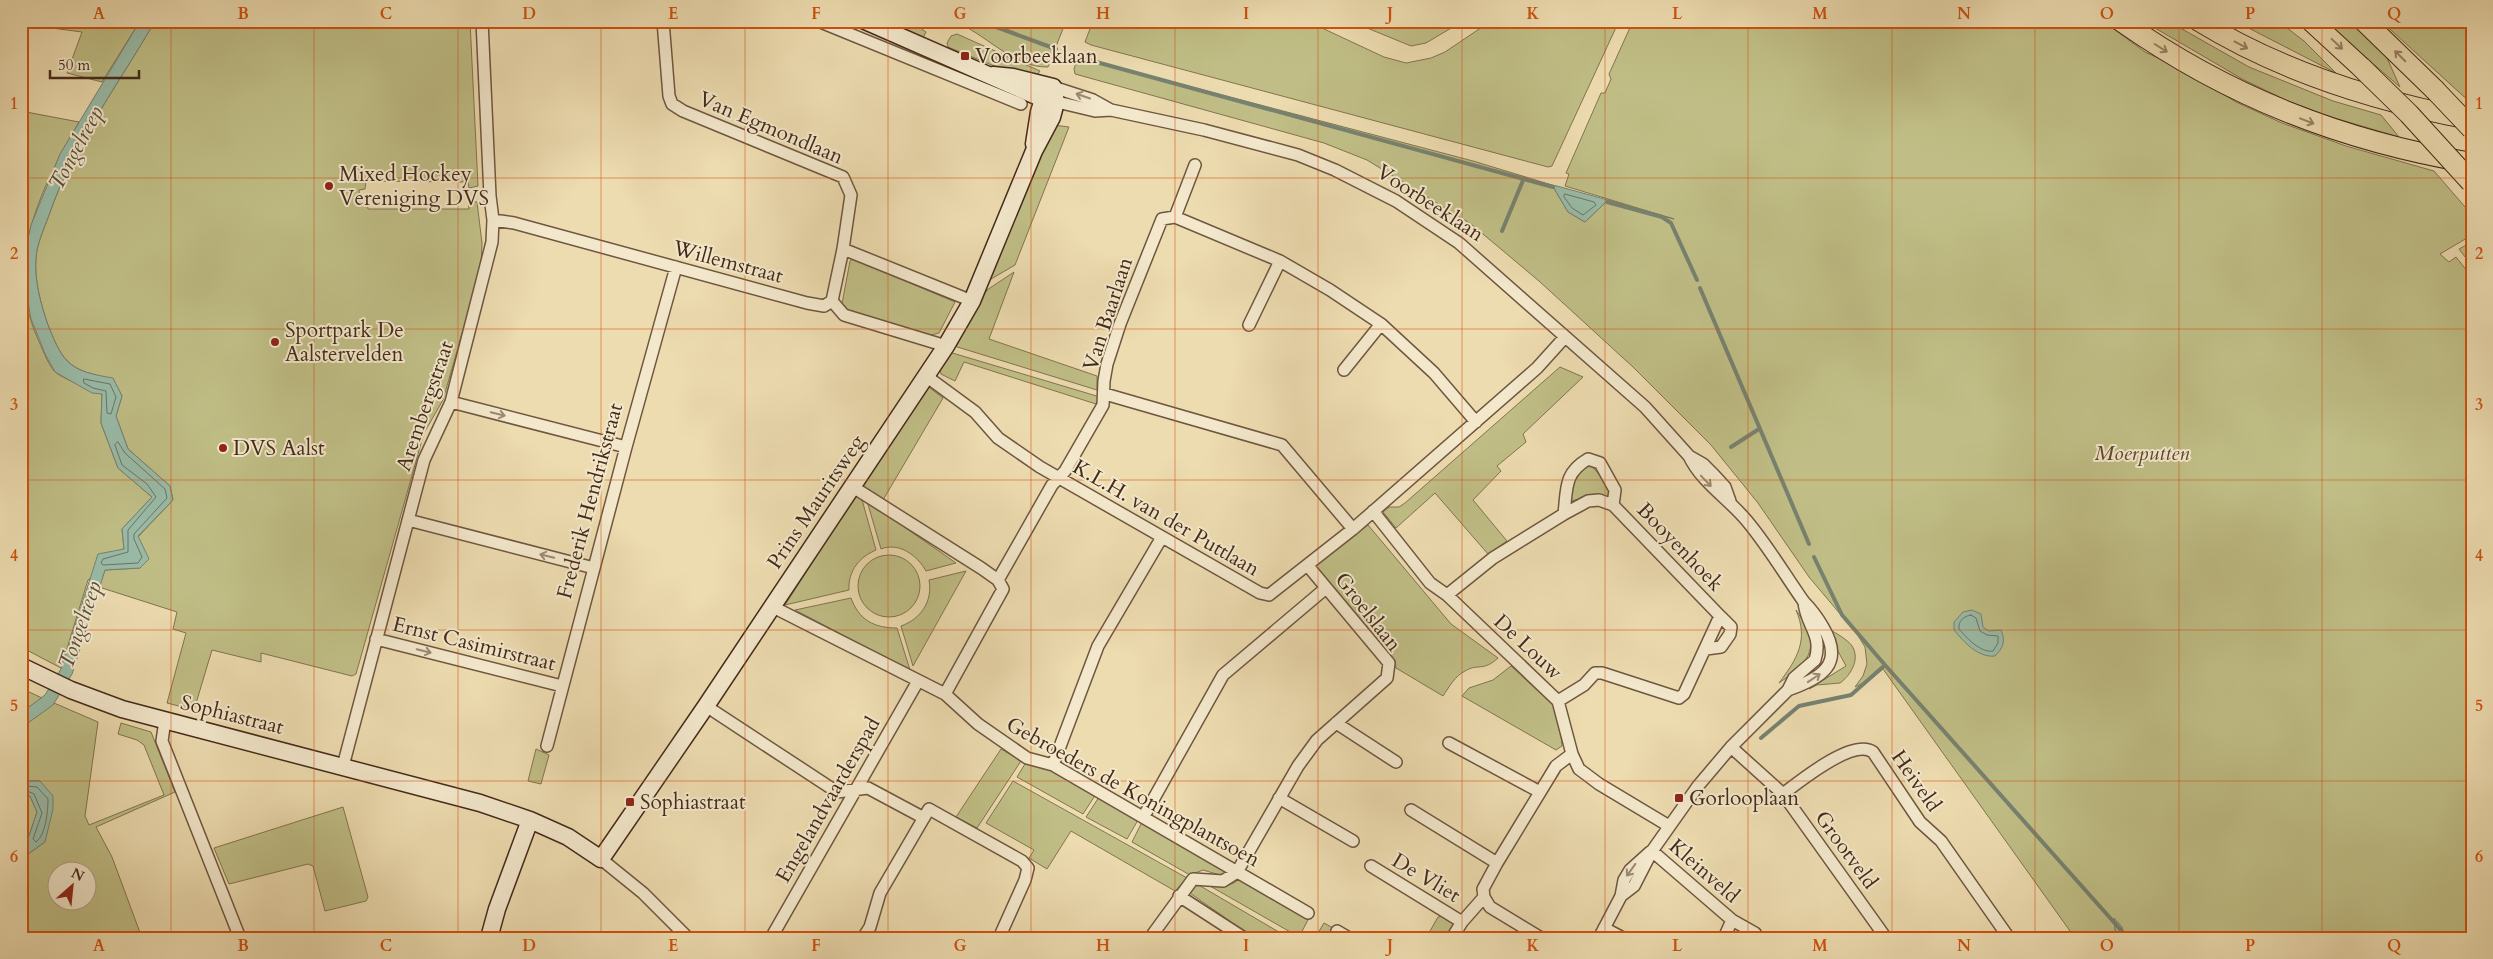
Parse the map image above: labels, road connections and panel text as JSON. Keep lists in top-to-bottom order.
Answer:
{
  "streets": {
    "street": [
      "Van Egmondlaan",
      "Voorbeeklaan",
      "Willemstraat",
      "Van Baarlaan",
      "Arembergstraat",
      "Frederik Hendrikstraat",
      "Prins Mauritsweg",
      "K.L.H. van der Puttlaan",
      "Booyenhoek",
      "Groelslaan",
      "Ernst Casimirstraat",
      "De Louw",
      "Sophiastraat",
      "Heiveld",
      "Gebroeders de Koningplantsoen",
      "Engelandvaarderspad",
      "Grootveld",
      "Kleinveld",
      "De Vliet"
    ]
  },
  "crossings": [
    ["Van Egmondlaan", "Willemstraat"],
    ["Voorbeeklaan", "Prins Mauritsweg"],
    ["Voorbeeklaan", "K.L.H. van der Puttlaan"],
    ["Willemstraat", "Arembergstraat"],
    ["Willemstraat", "Frederik Hendrikstraat"],
    ["Van Baarlaan", "K.L.H. van der Puttlaan"],
    ["Arembergstraat", "Ernst Casimirstraat"],
    ["Arembergstraat", "Sophiastraat"],
    ["Frederik Hendrikstraat", "Ernst Casimirstraat"],
    ["Prins Mauritsweg", "K.L.H. van der Puttlaan"],
    ["Prins Mauritsweg", "Sophiastraat"],
    ["Prins Mauritsweg", "Gebroeders de Koningplantsoen"],
    ["K.L.H. van der Puttlaan", "Groelslaan"],
    ["K.L.H. van der Puttlaan", "De Louw"],
    ["Booyenhoek", "De Louw"],
    ["Groelslaan", "Gebroeders de Koningplantsoen"],
    ["De Louw", "De Vliet"],
    ["Heiveld", "Grootveld"],
    ["Gebroeders de Koningplantsoen", "Engelandvaarderspad"]
  ],
  "one_way": ["Ernst Casimirstraat"],
  "water": ["Tongelreep"],
  "parks": ["Moerputten"],
  "places": {
    "transit": ["Voorbeeklaan", "Gorlooplaan", "Sophiastraat"],
    "other": ["Mixed Hockey Vereniging DVS", "Sportpark De Aalstervelden", "DVS Aalst"]
  },
  "scale_bar": "50 m",
  "north": "top right",
  "grid": {
    "columns": [
      "A",
      "B",
      "C",
      "D",
      "E",
      "F",
      "G",
      "H",
      "I",
      "J",
      "K",
      "L",
      "M",
      "N",
      "O",
      "P",
      "Q"
    ],
    "rows": [
      "1",
      "2",
      "3",
      "4",
      "5",
      "6"
    ]
  }
}
